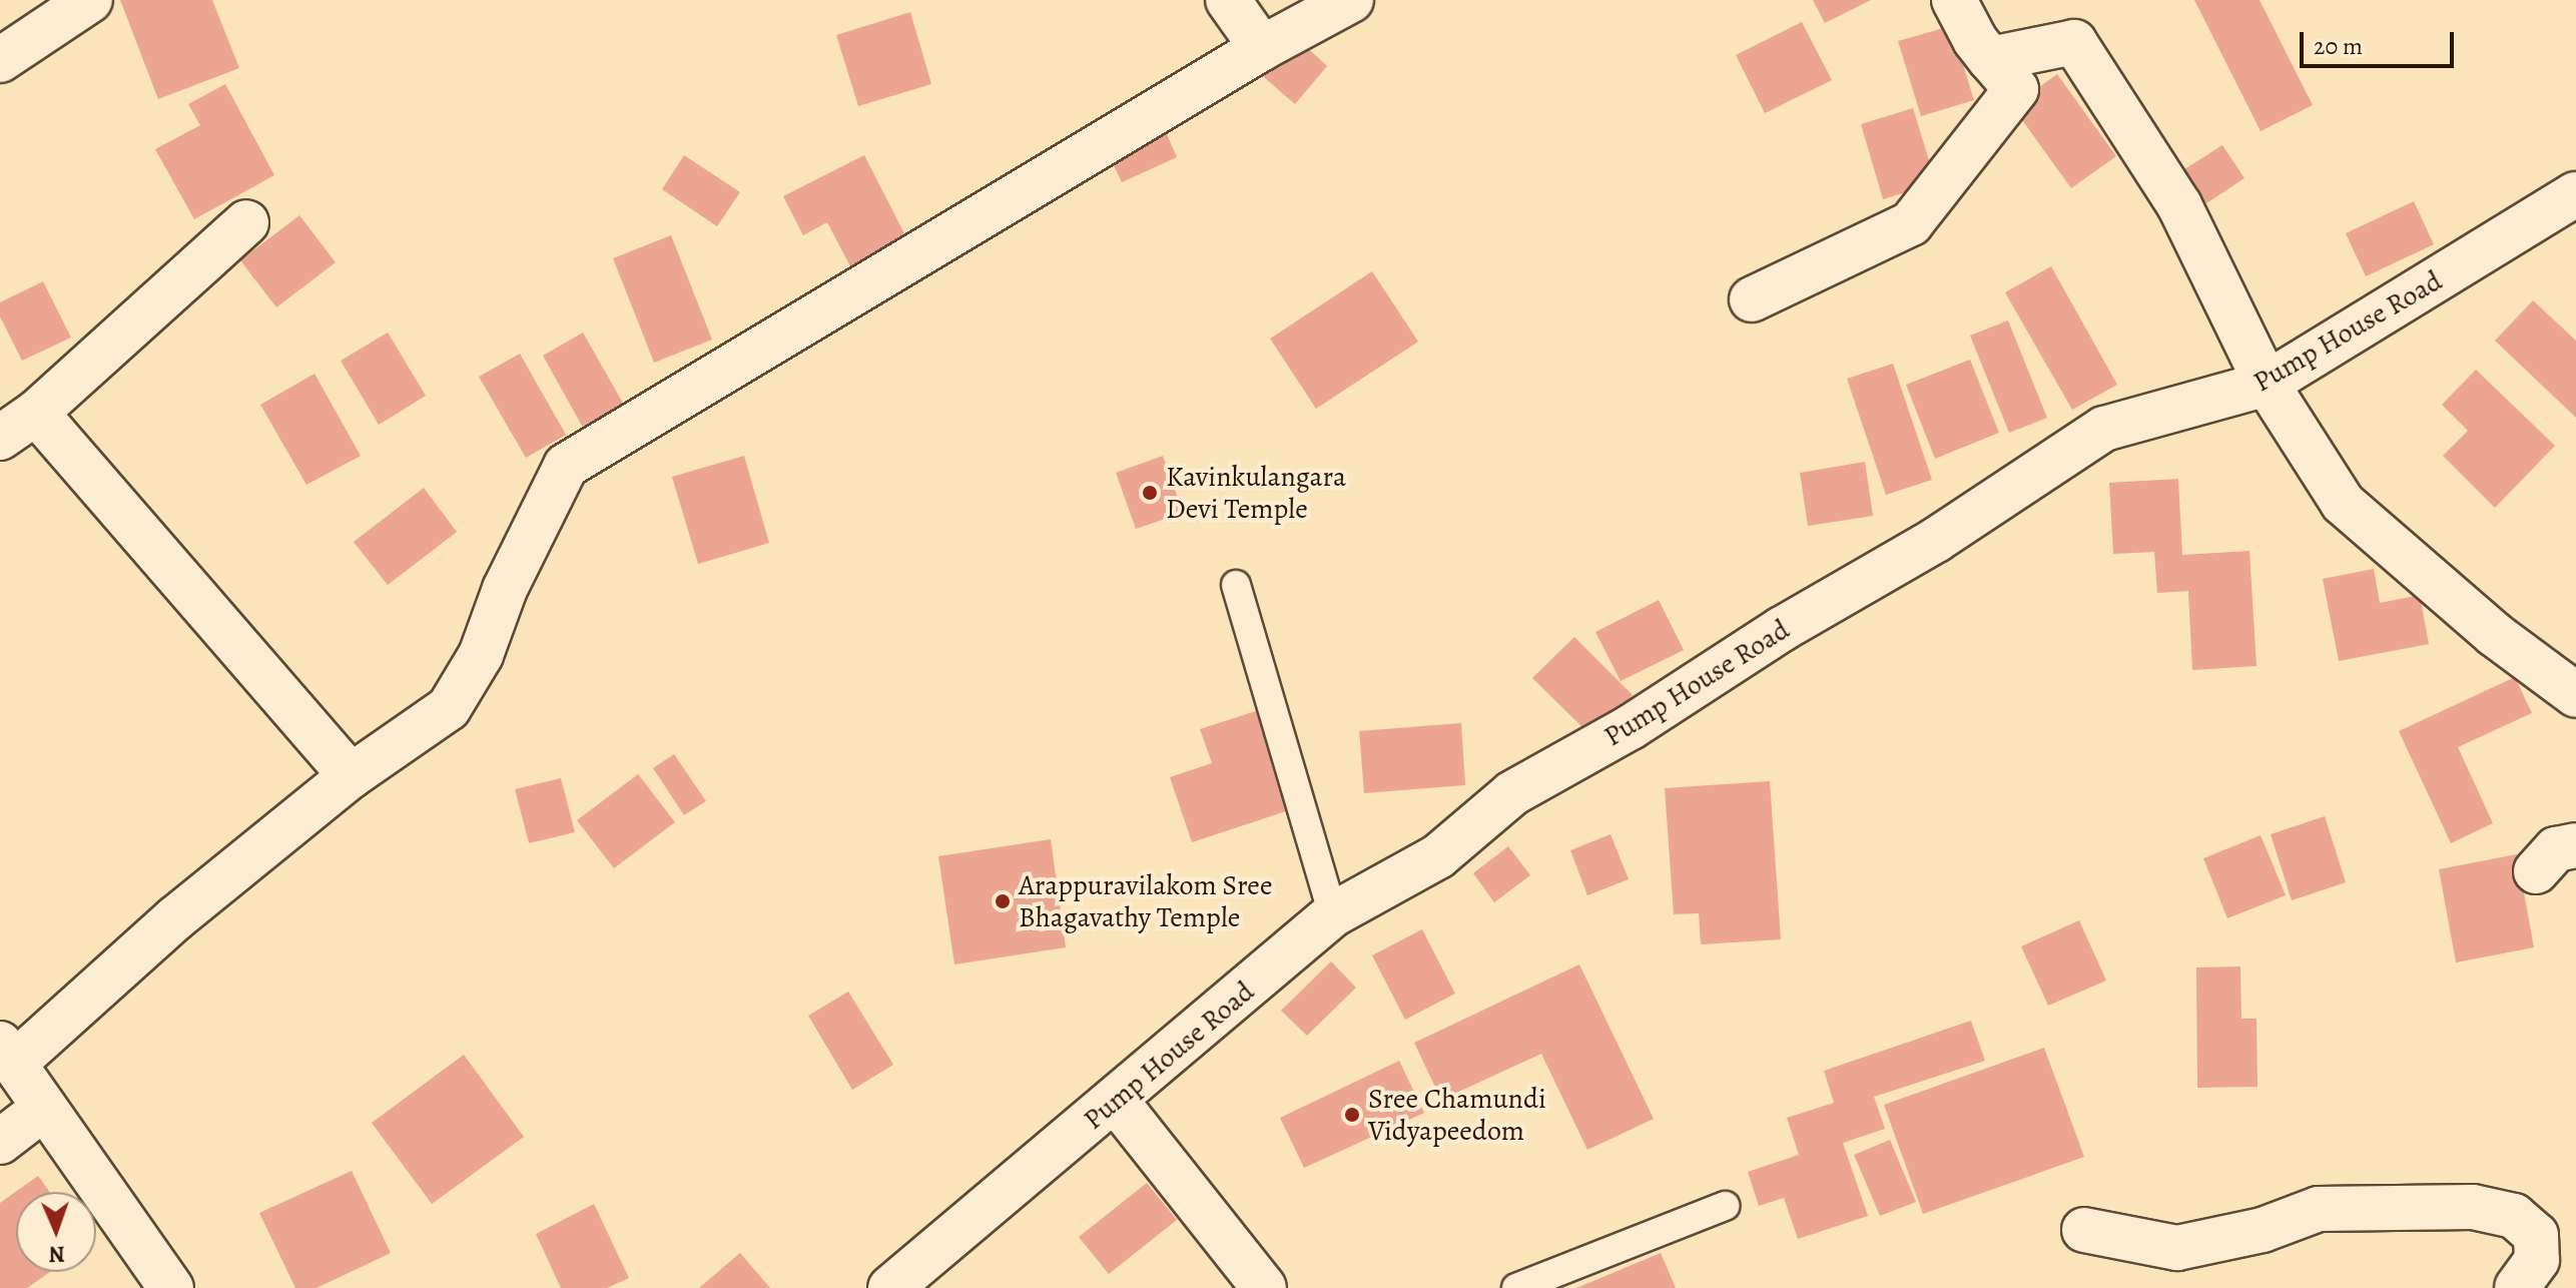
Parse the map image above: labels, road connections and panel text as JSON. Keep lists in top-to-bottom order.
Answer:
{
  "streets": {
    "street": ["Pump House Road"]
  },
  "places": ["Kavinkulangara Devi Temple", "Arappuravilakom Sree Bhagavathy Temple", "Sree Chamundi Vidyapeedom"],
  "scale_bar": "20 m",
  "north": "bottom"
}
